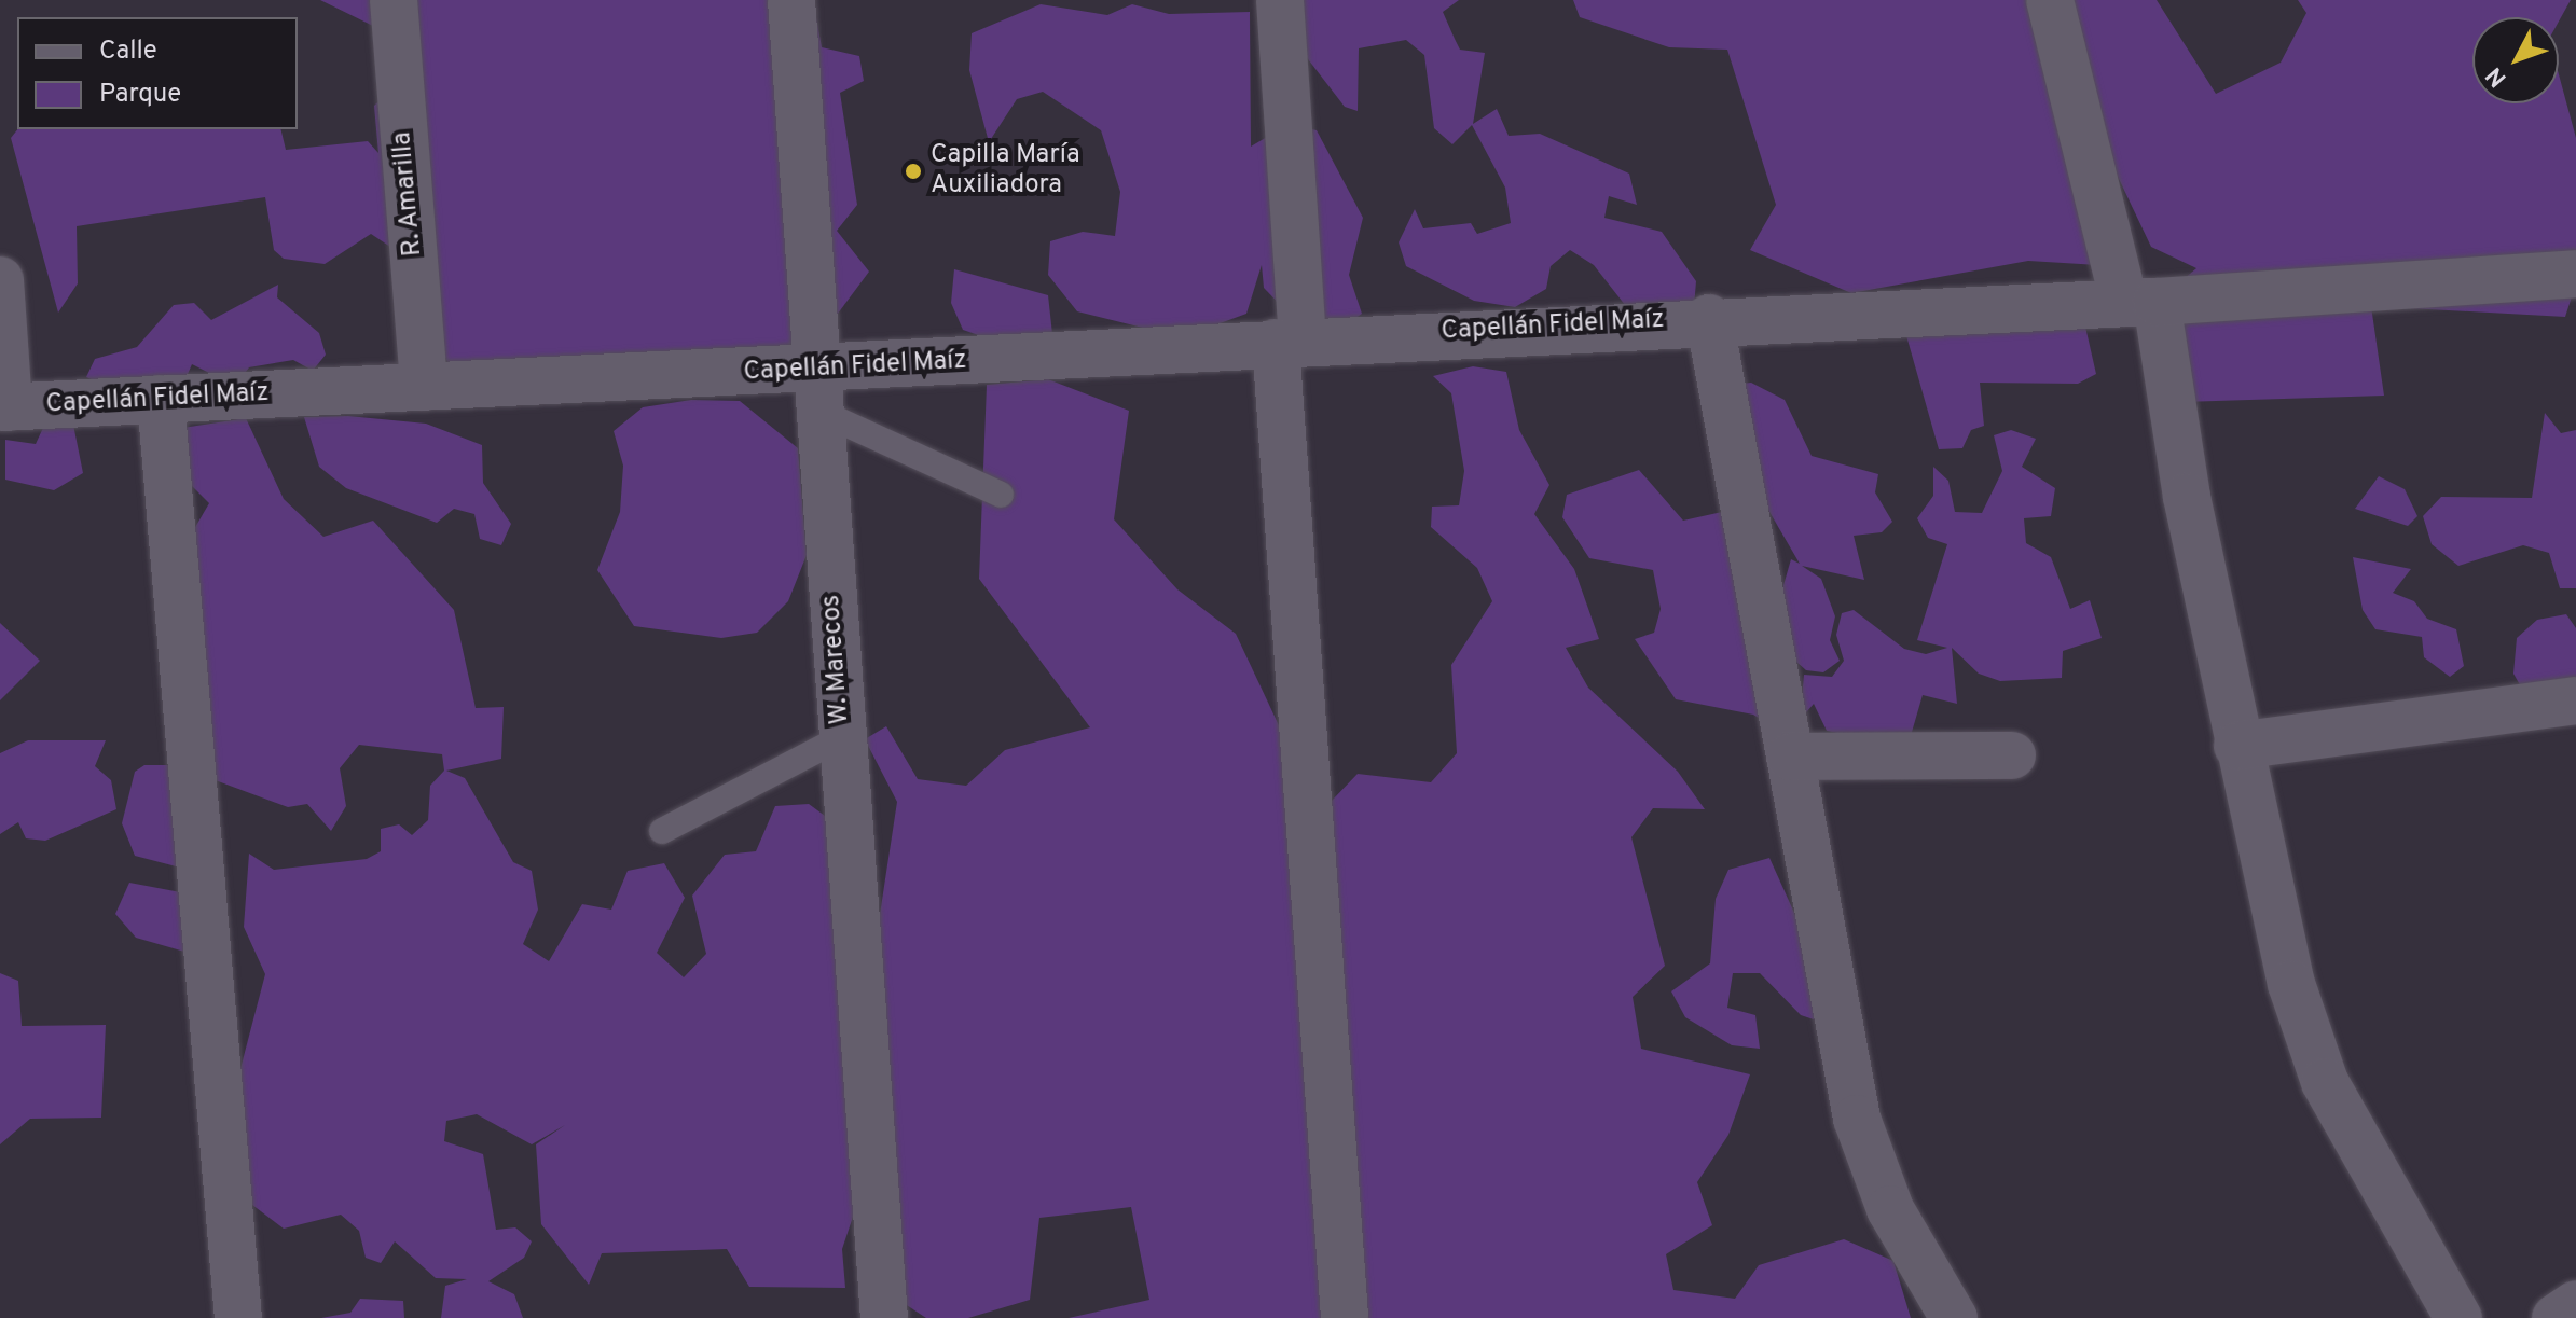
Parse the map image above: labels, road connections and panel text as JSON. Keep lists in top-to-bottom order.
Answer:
{
  "streets": {
    "street": ["R. Amarilla", "Capellán Fidel Maíz", "W. Marecos"]
  },
  "crossings": [
    ["R. Amarilla", "Capellán Fidel Maíz"],
    ["Capellán Fidel Maíz", "W. Marecos"]
  ],
  "places": ["Capilla María Auxiliadora"],
  "legend": ["Calle", "Parque"],
  "north": "bottom left"
}
